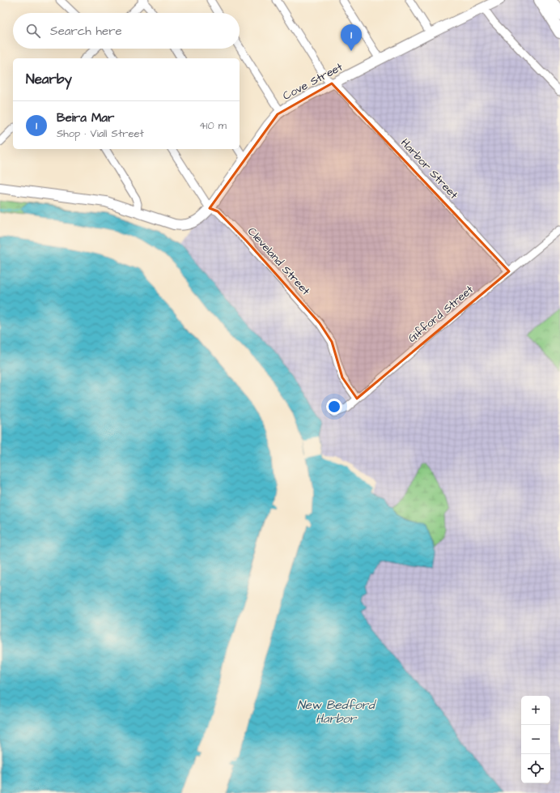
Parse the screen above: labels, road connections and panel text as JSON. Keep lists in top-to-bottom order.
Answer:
{
  "streets": {
    "main road": ["Cove Street"],
    "street": ["Harbor Street", "Cleveland Street", "Gifford Street"]
  },
  "crossings": [
    ["Cove Street", "Harbor Street"],
    ["Cove Street", "Cleveland Street"],
    ["Harbor Street", "Gifford Street"],
    ["Cleveland Street", "Gifford Street"]
  ],
  "water": ["New Bedford Harbor"],
  "page": {
    "search": "Search here",
    "pins": "1",
    "heading": "Nearby",
    "list": [
      {
        "mark": "1",
        "name": "Beira Mar",
        "note": "Shop · Viall Street",
        "value": "410 m"
      }
    ],
    "map_buttons": ["+", "−"]
  }
}
